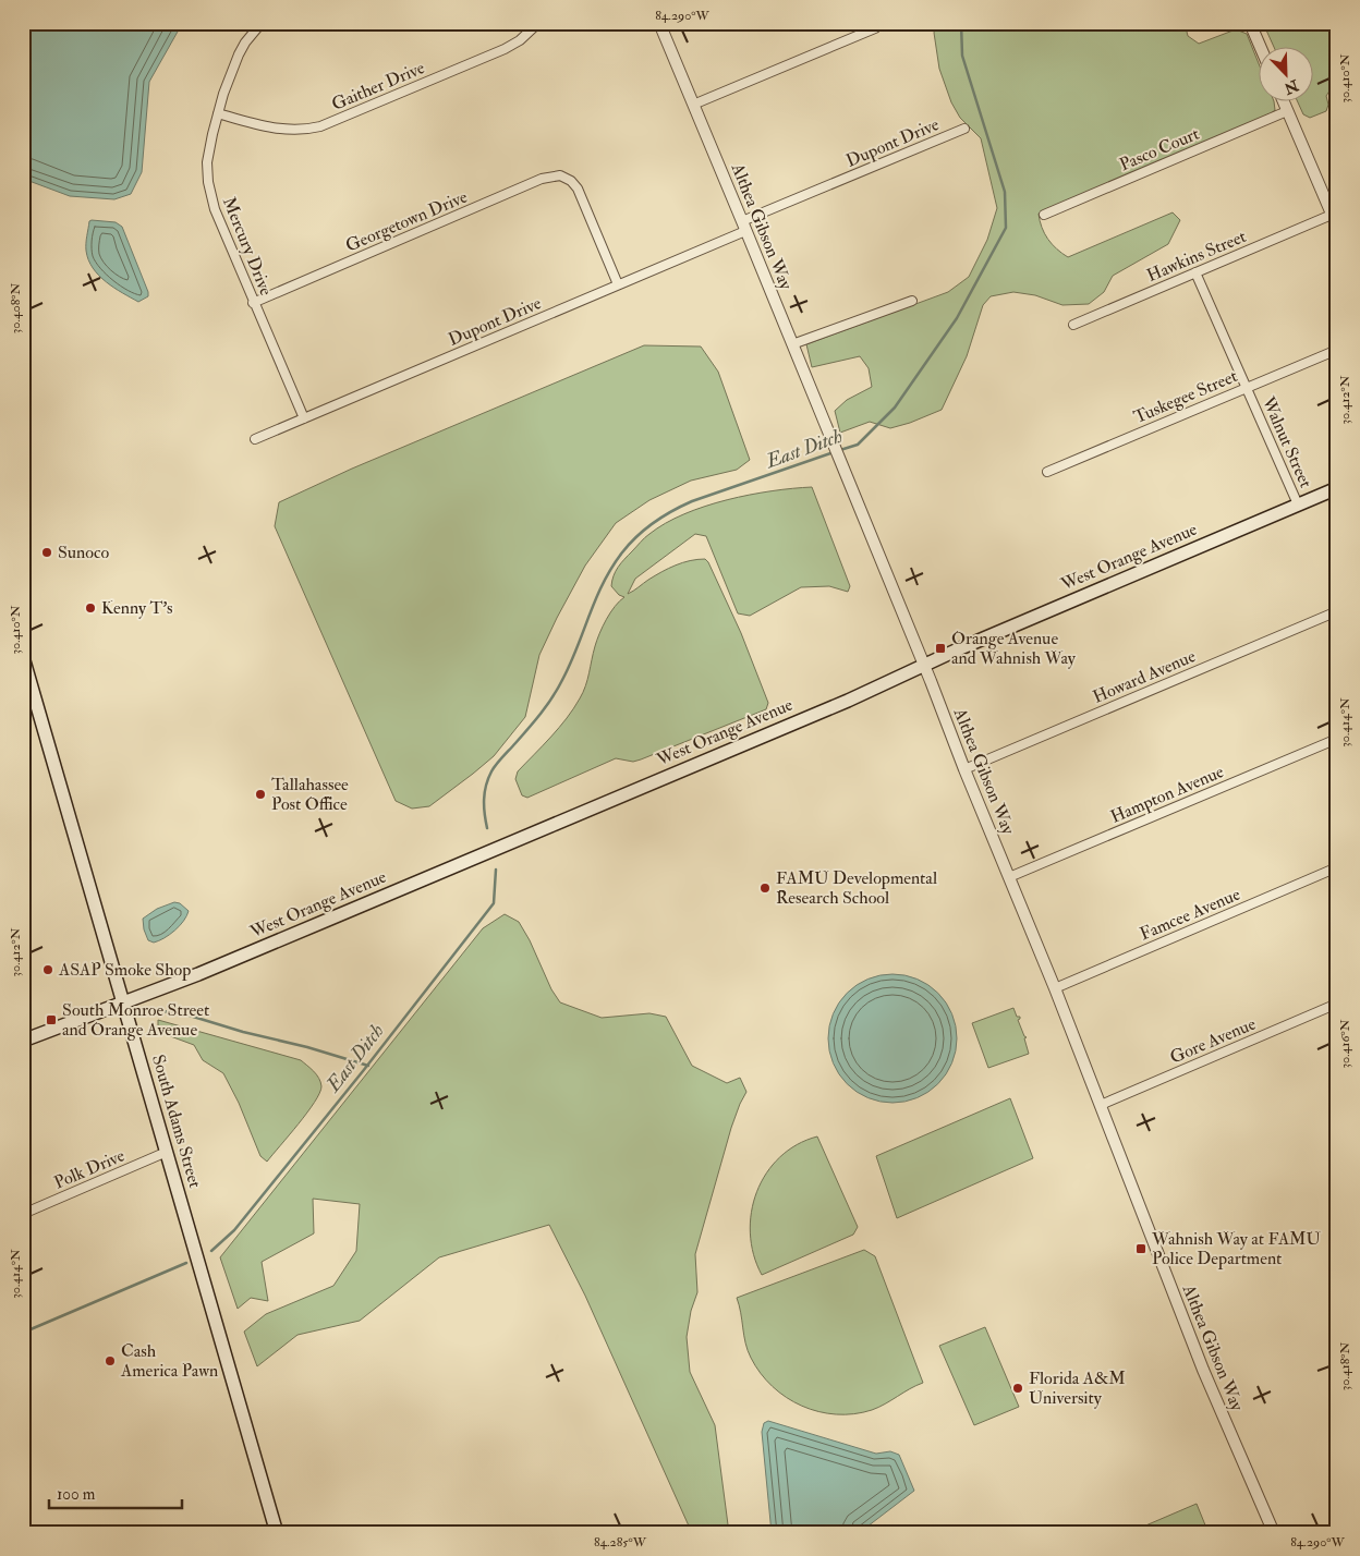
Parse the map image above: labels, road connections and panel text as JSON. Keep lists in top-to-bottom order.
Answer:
{
  "streets": {
    "main road": ["West Orange Avenue", "South Adams Street"],
    "street": [
      "Gaither Drive",
      "Dupont Drive",
      "Pasco Court",
      "Georgetown Drive",
      "Althea Gibson Way",
      "Mercury Drive",
      "Hawkins Street",
      "Tuskegee Street",
      "Walnut Street",
      "Howard Avenue",
      "Hampton Avenue",
      "Famcee Avenue",
      "Gore Avenue",
      "Polk Drive"
    ]
  },
  "crossings": [
    ["Gaither Drive", "Mercury Drive"],
    ["Dupont Drive", "Georgetown Drive"],
    ["Dupont Drive", "Althea Gibson Way"],
    ["Dupont Drive", "Mercury Drive"],
    ["Georgetown Drive", "Mercury Drive"],
    ["Althea Gibson Way", "West Orange Avenue"],
    ["Althea Gibson Way", "Howard Avenue"],
    ["Althea Gibson Way", "Hampton Avenue"],
    ["Althea Gibson Way", "Famcee Avenue"],
    ["Althea Gibson Way", "Gore Avenue"],
    ["Hawkins Street", "Walnut Street"],
    ["Tuskegee Street", "Walnut Street"],
    ["Walnut Street", "West Orange Avenue"],
    ["West Orange Avenue", "South Adams Street"],
    ["South Adams Street", "Polk Drive"]
  ],
  "water": ["East Ditch"],
  "places": {
    "other": [
      "Sunoco",
      "Kenny T's",
      "Tallahassee Post Office",
      "FAMU Developmental Research School",
      "ASAP Smoke Shop",
      "Cash America Pawn",
      "Florida A&M University"
    ],
    "transit": ["Orange Avenue and Wahnish Way", "South Monroe Street and Orange Avenue", "Wahnish Way at FAMU Police Department"]
  },
  "scale_bar": "100 m",
  "north": "bottom right",
  "coordinates": [
    "84.290°W",
    "30.410°N",
    "30.408°N",
    "30.412°N",
    "30.414°N",
    "30.416°N",
    "30.418°N",
    "84.285°W"
  ]
}
